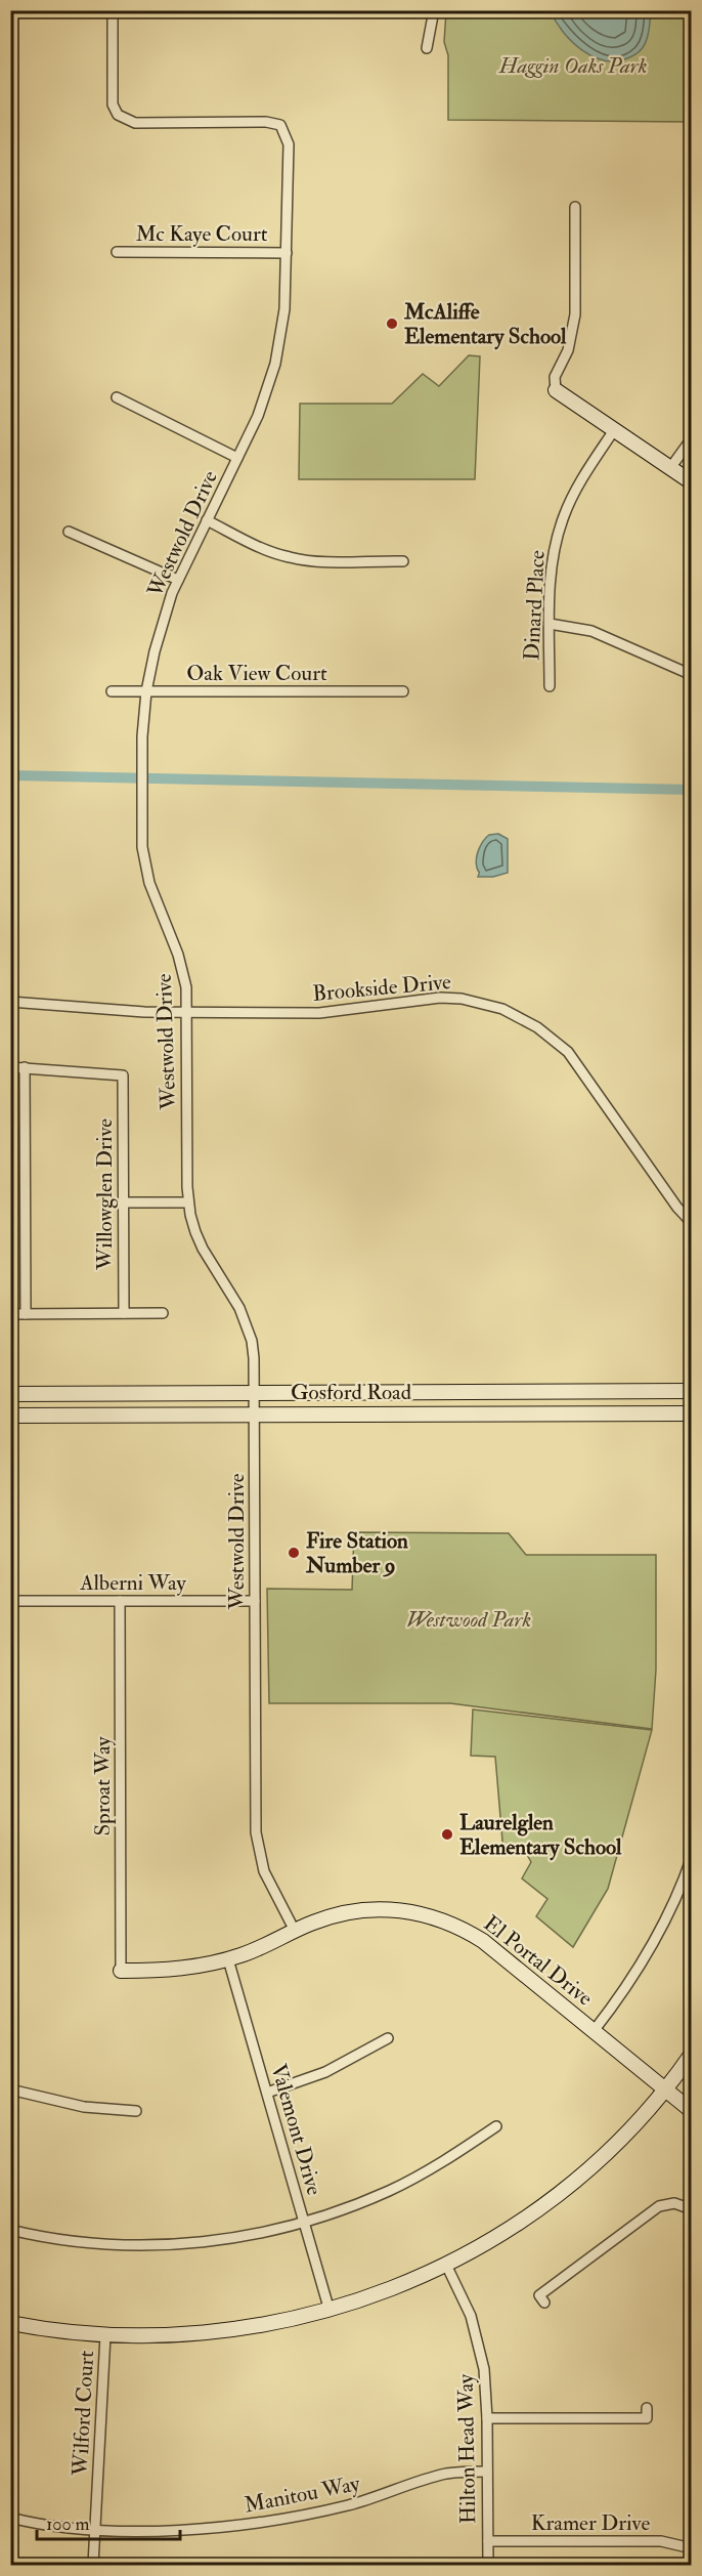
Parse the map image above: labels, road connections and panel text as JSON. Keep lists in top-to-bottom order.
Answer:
{
  "streets": {
    "street": [
      "Mc Kaye Court",
      "Westwold Drive",
      "Dinard Place",
      "Oak View Court",
      "Brookside Drive",
      "Willowglen Drive",
      "Gosford Road",
      "Alberni Way",
      "Sproat Way",
      "El Portal Drive",
      "Valemont Drive",
      "Wilford Court",
      "Hilton Head Way",
      "Manitou Way",
      "Kramer Drive"
    ]
  },
  "crossings": [
    ["Mc Kaye Court", "Westwold Drive"],
    ["Westwold Drive", "Oak View Court"],
    ["Westwold Drive", "Brookside Drive"],
    ["Westwold Drive", "Gosford Road"],
    ["Westwold Drive", "Alberni Way"],
    ["Westwold Drive", "El Portal Drive"],
    ["Alberni Way", "Sproat Way"],
    ["Sproat Way", "El Portal Drive"],
    ["El Portal Drive", "Valemont Drive"],
    ["Wilford Court", "Manitou Way"],
    ["Hilton Head Way", "Manitou Way"],
    ["Hilton Head Way", "Kramer Drive"]
  ],
  "parks": ["Haggin Oaks Park", "Westwood Park"],
  "places": ["McAliffe Elementary School", "Fire Station Number 9", "Laurelglen Elementary School"],
  "scale_bar": "100 m"
}
